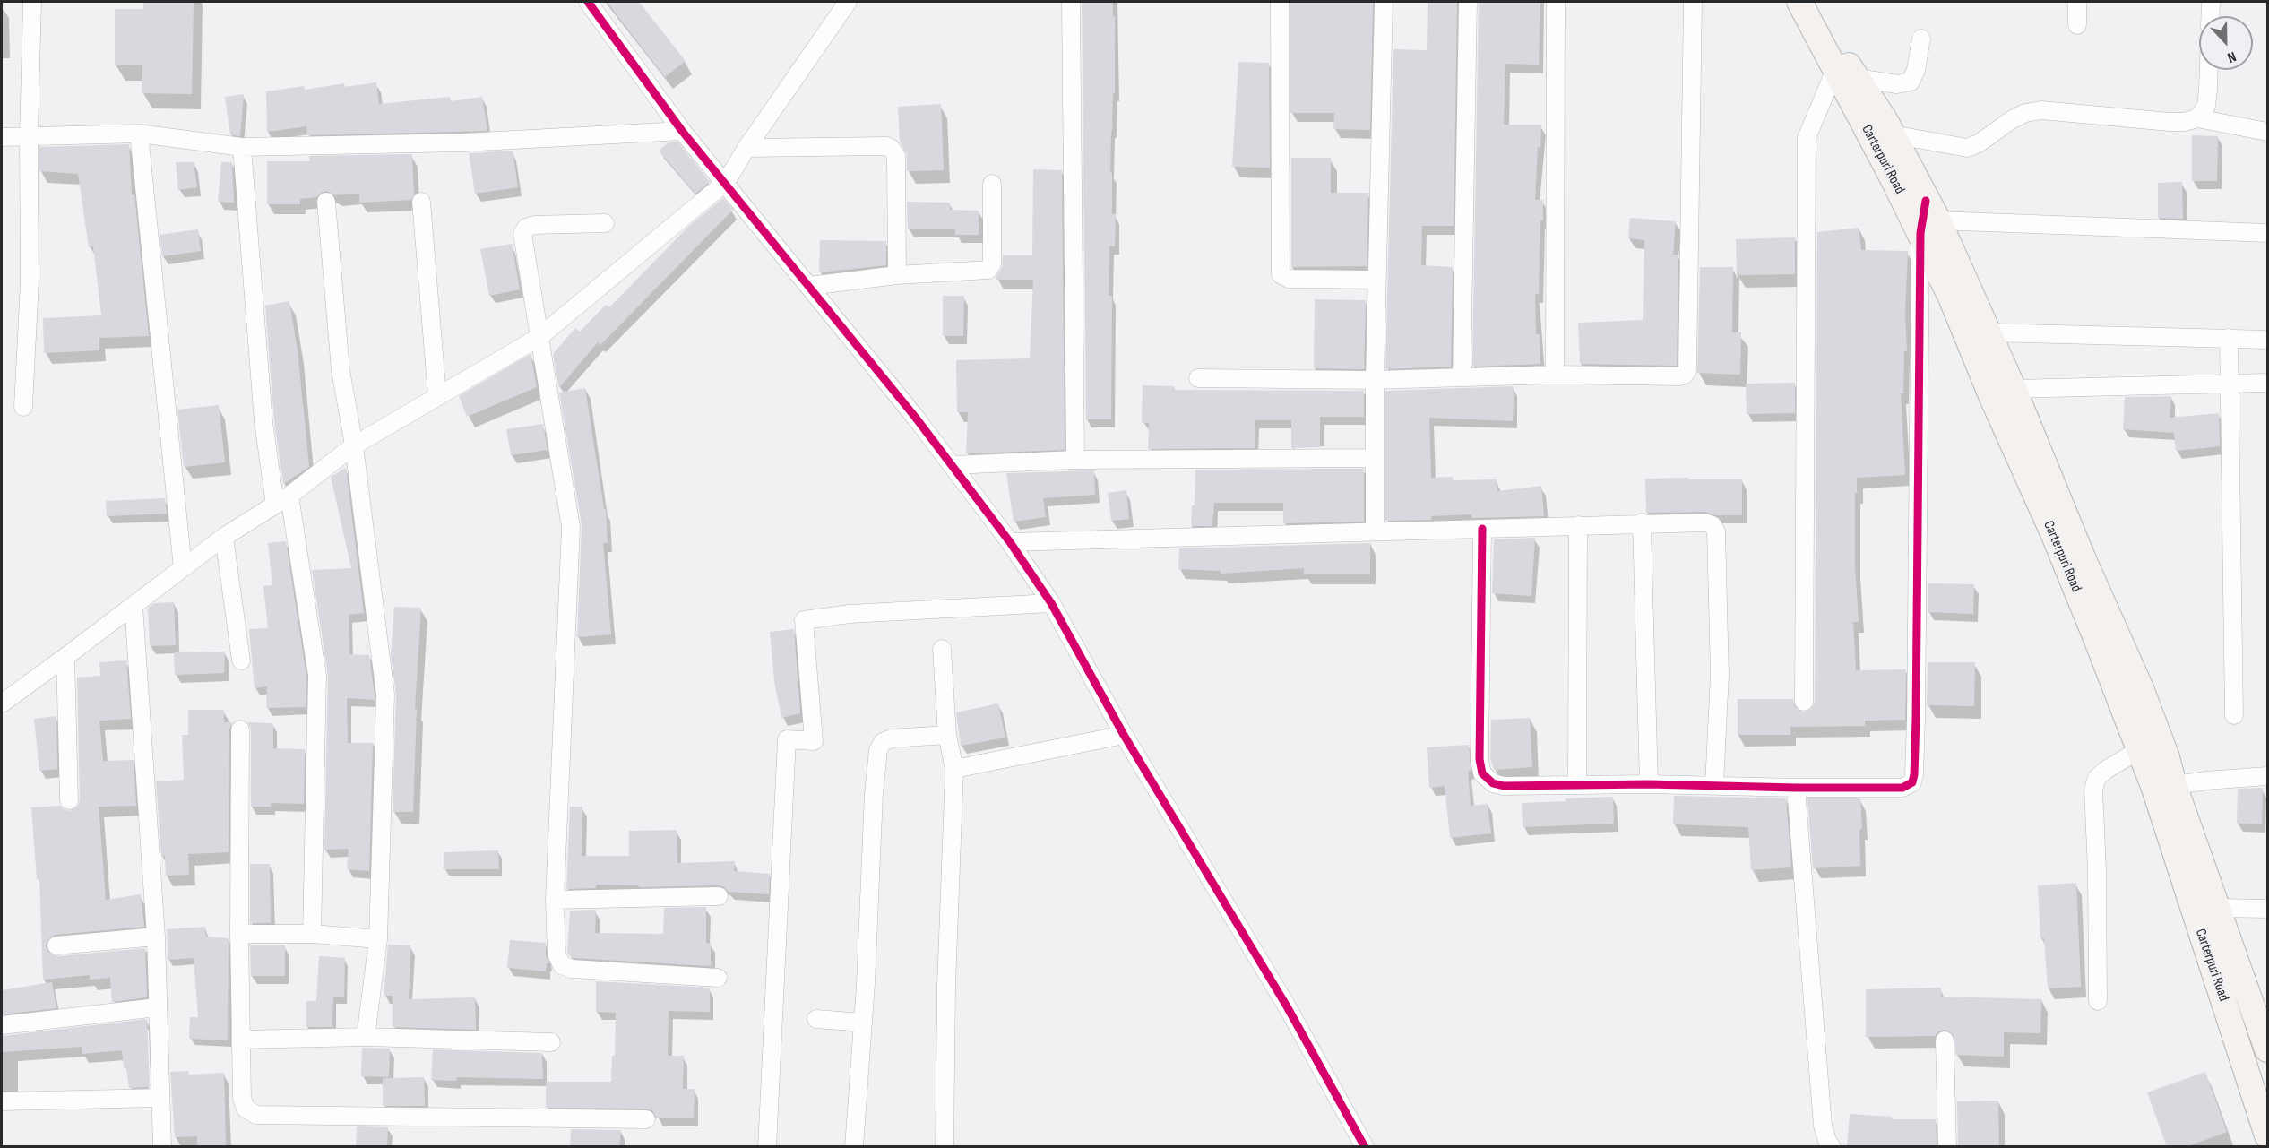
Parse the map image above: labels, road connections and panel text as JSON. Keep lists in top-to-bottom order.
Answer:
{
  "streets": {
    "main road": ["Carterpuri Road"]
  },
  "north": "bottom"
}
